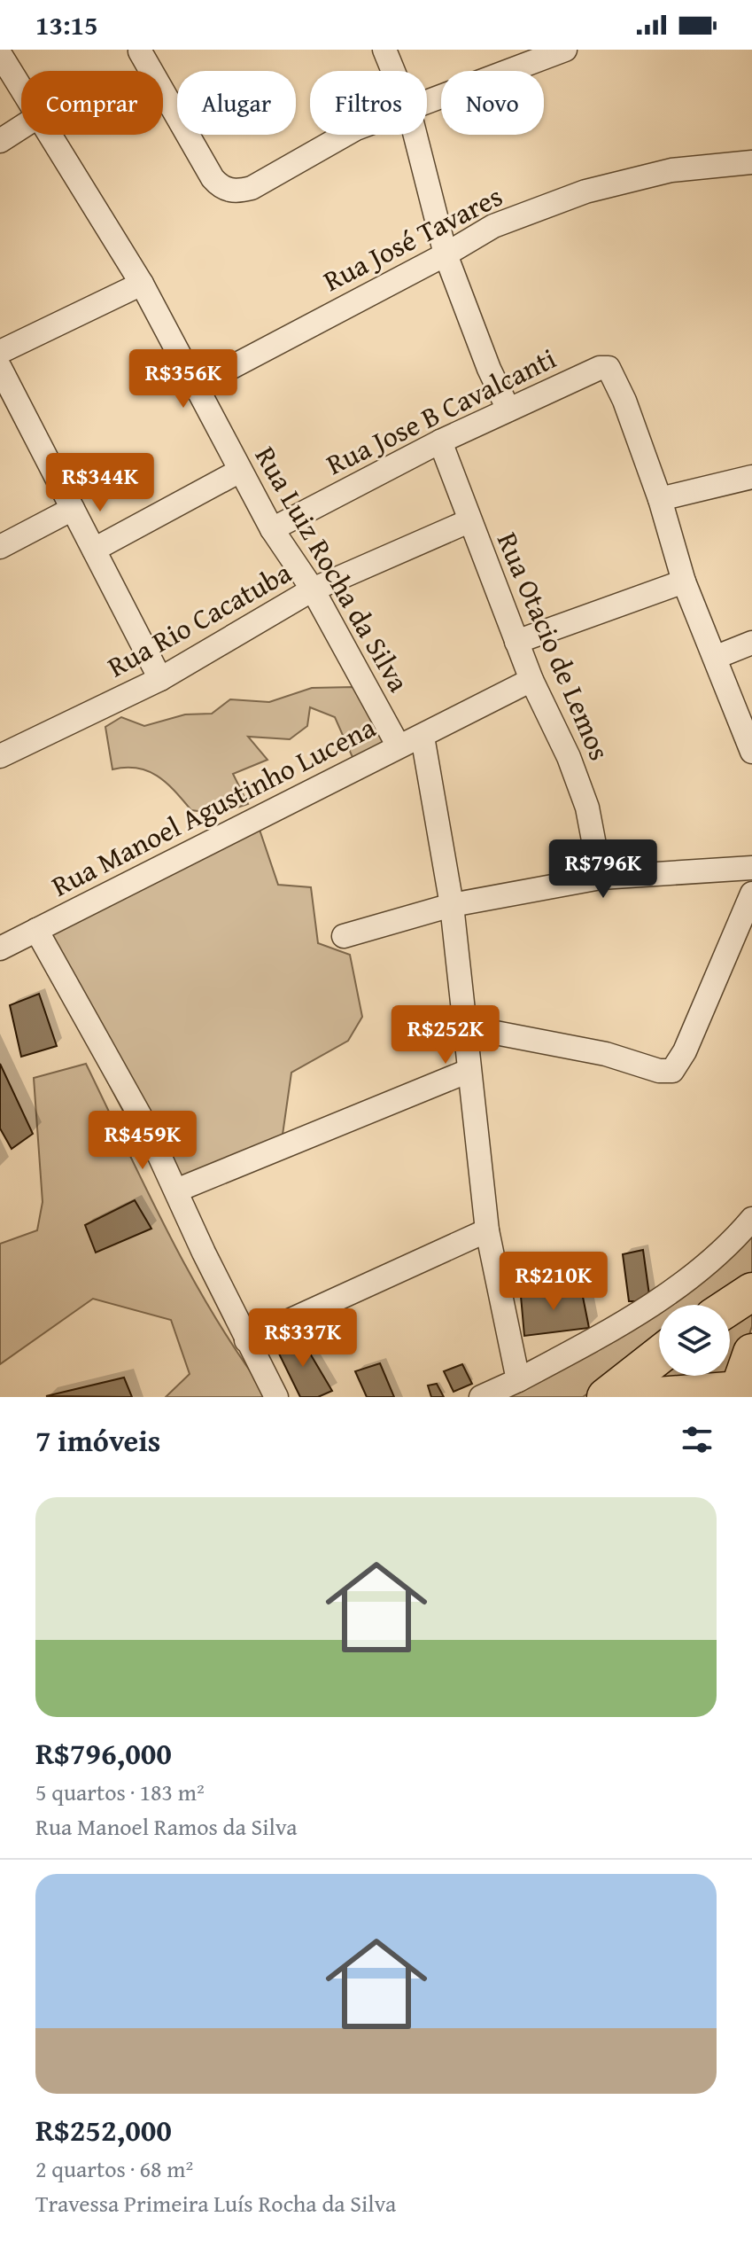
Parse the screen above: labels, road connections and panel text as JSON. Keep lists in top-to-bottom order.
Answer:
{
  "streets": {
    "street": [
      "Rua José Tavares",
      "Rua Jose B Cavalcanti",
      "Rua Luiz Rocha da Silva",
      "Rua Rio Cacatuba",
      "Rua Otacio de Lemos",
      "Rua Manoel Agustinho Lucena"
    ]
  },
  "crossings": [
    ["Rua José Tavares", "Rua Luiz Rocha da Silva"],
    ["Rua Jose B Cavalcanti", "Rua Luiz Rocha da Silva"],
    ["Rua Jose B Cavalcanti", "Rua Otacio de Lemos"],
    ["Rua Luiz Rocha da Silva", "Rua Rio Cacatuba"],
    ["Rua Luiz Rocha da Silva", "Rua Manoel Agustinho Lucena"],
    ["Rua Rio Cacatuba", "Rua Otacio de Lemos"],
    ["Rua Otacio de Lemos", "Rua Manoel Agustinho Lucena"]
  ],
  "page": {
    "status": "13:15",
    "chip": [
      "Comprar",
      "Alugar",
      "Filtros",
      "Novo"
    ],
    "price": [
      "R$356K",
      "R$344K",
      "R$796K",
      "R$252K",
      "R$459K",
      "R$210K",
      "R$337K"
    ],
    "heading": "7 imóveis",
    "list": [
      {
        "name": "R$796,000",
        "note": "5 quartos · 183 m² · Rua Manoel Ramos da Silva"
      },
      {
        "name": "R$252,000",
        "note": "2 quartos · 68 m² · Travessa Primeira Luís Rocha da Silva"
      }
    ]
  }
}
